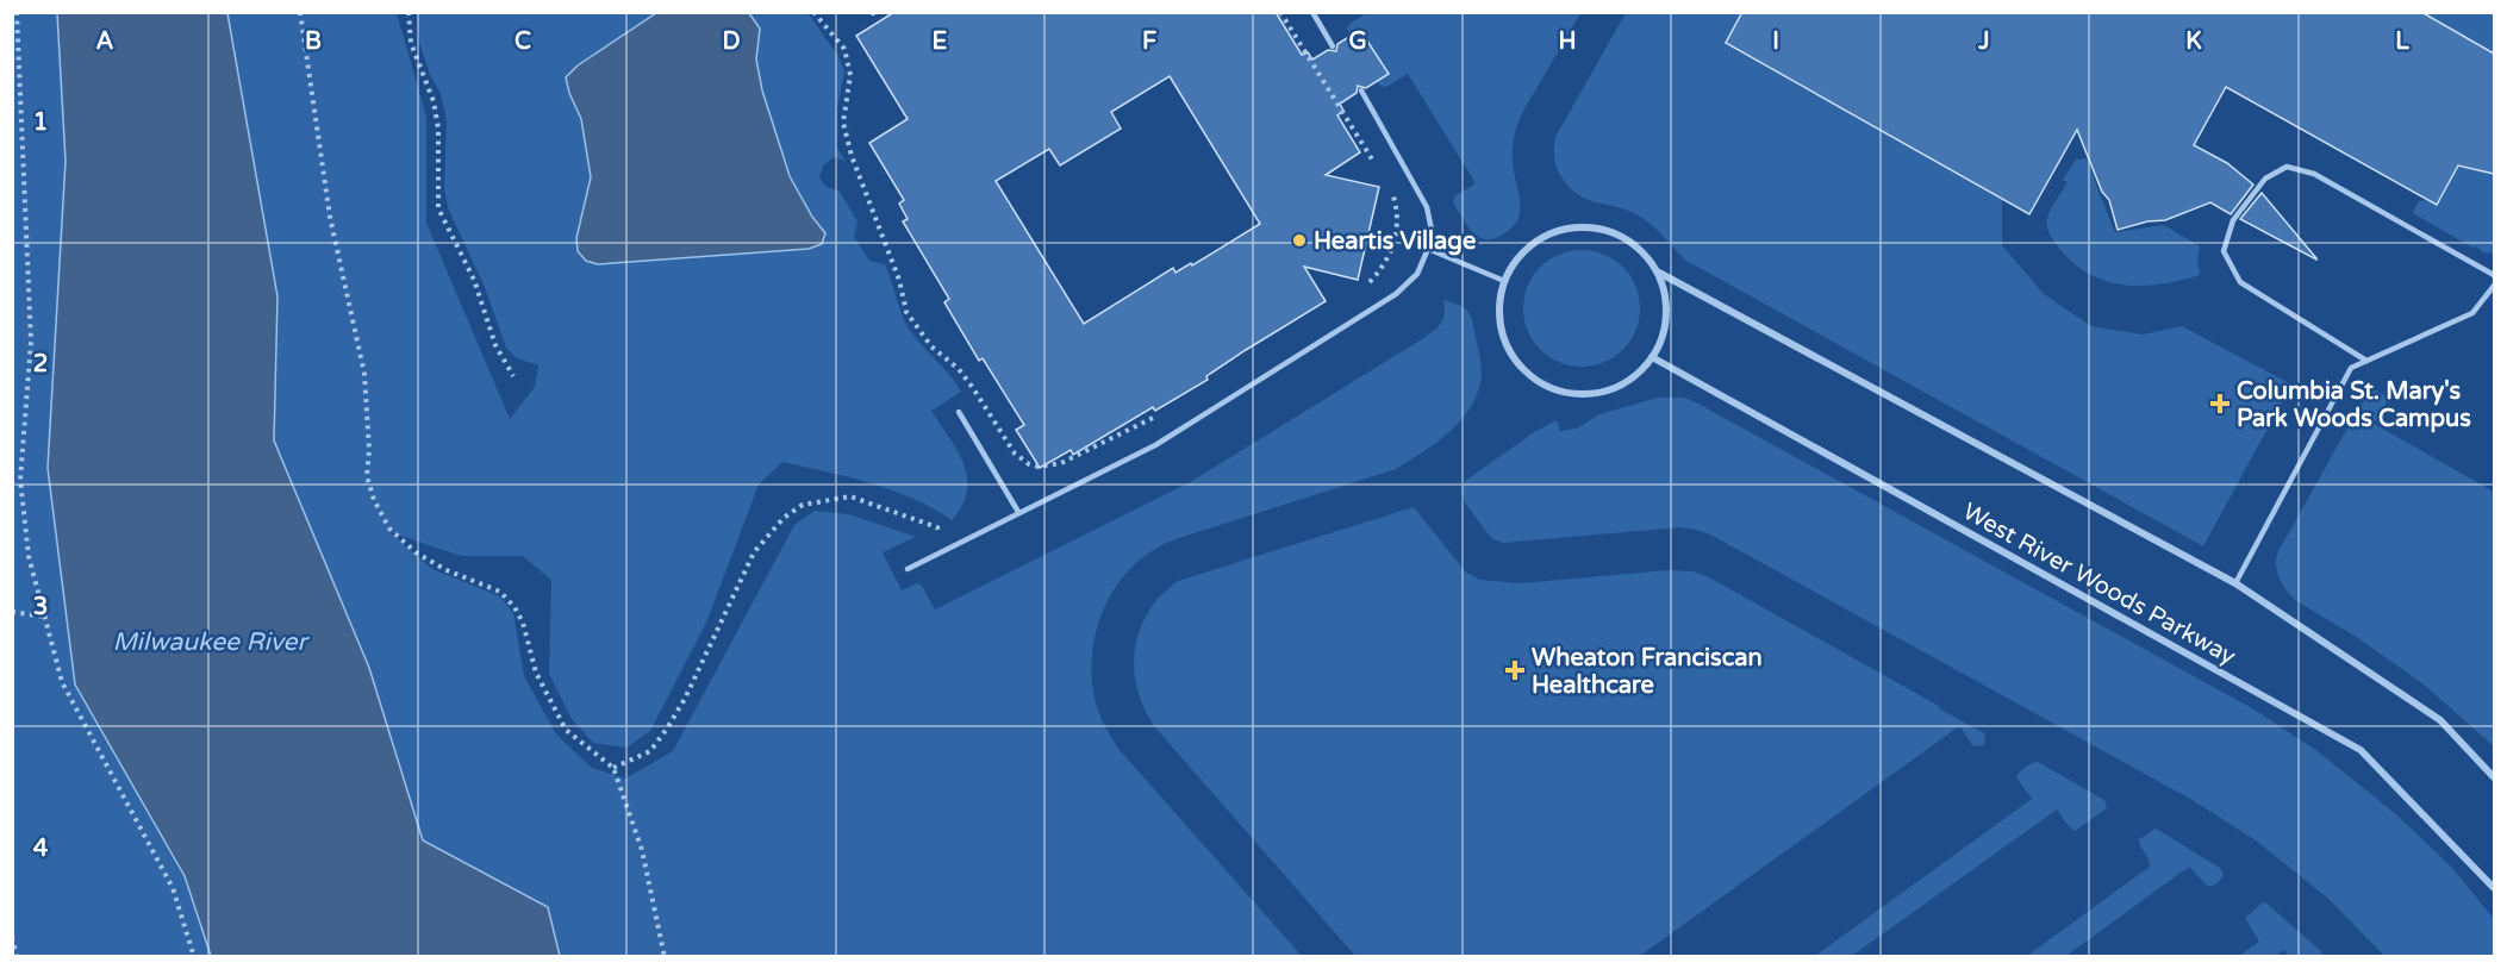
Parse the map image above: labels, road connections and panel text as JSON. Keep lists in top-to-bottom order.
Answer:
{
  "streets": {
    "street": ["West River Woods Parkway"]
  },
  "water": ["Milwaukee River"],
  "places": {
    "other": ["Heartis Village"],
    "health": ["Columbia St. Mary's Park Woods Campus", "Wheaton Franciscan Healthcare"]
  },
  "grid": {
    "columns": [
      "A",
      "B",
      "C",
      "D",
      "E",
      "F",
      "G",
      "H",
      "I",
      "J",
      "K",
      "L"
    ],
    "rows": [
      "1",
      "2",
      "3",
      "4"
    ]
  }
}
